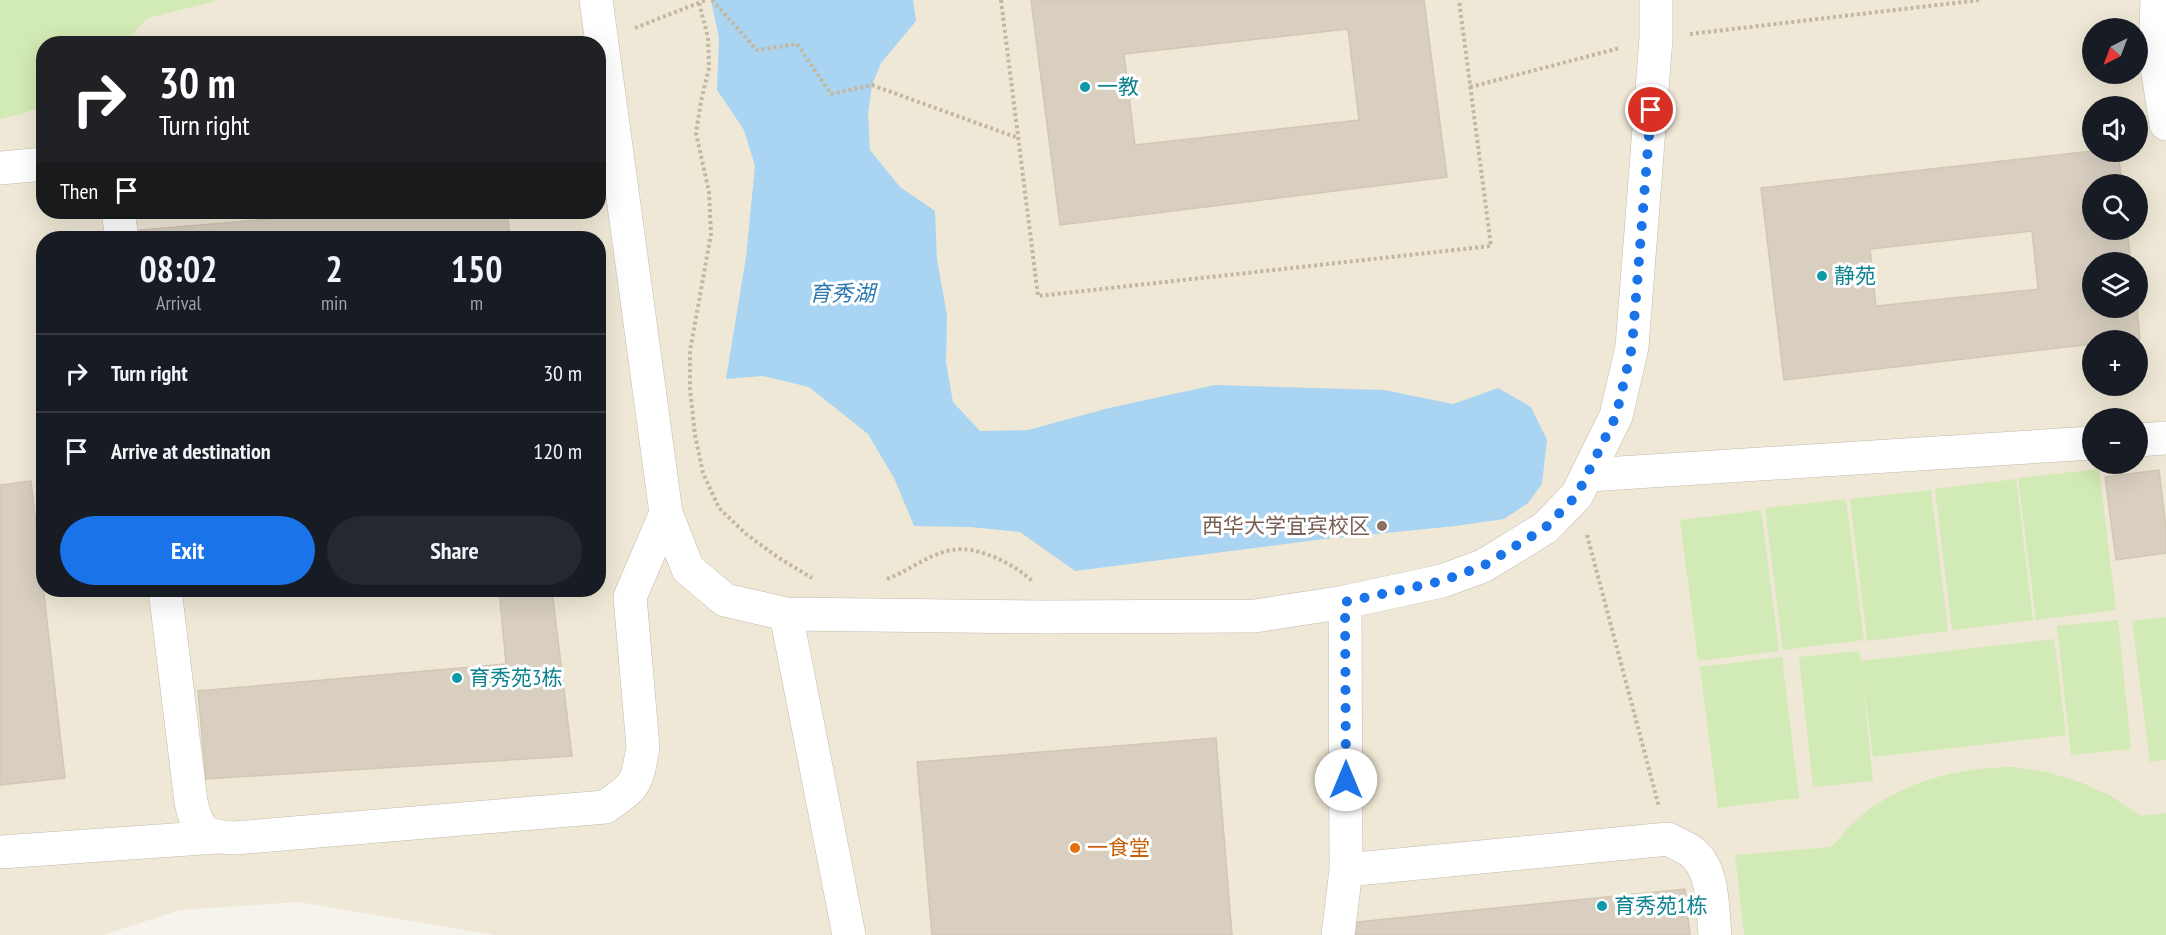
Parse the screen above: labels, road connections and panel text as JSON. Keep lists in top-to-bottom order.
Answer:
{
  "water": ["育秀湖"],
  "places": [
    "一教",
    "静苑",
    "西华大学宜宾校区",
    "育秀苑3栋",
    "一食堂",
    "育秀苑1栋"
  ],
  "north": "bottom left",
  "page": {
    "map_buttons": ["+", "−"],
    "turn": ["30 m", "Turn right"],
    "then": "Then",
    "eta": [
      "08:02",
      "Arrival",
      "2",
      "min",
      "150",
      "m"
    ],
    "list": [
      {
        "name": "Turn right",
        "value": "30 m"
      },
      {
        "name": "Arrive at destination",
        "value": "120 m"
      }
    ],
    "buttons": ["Exit", "Share"]
  }
}
